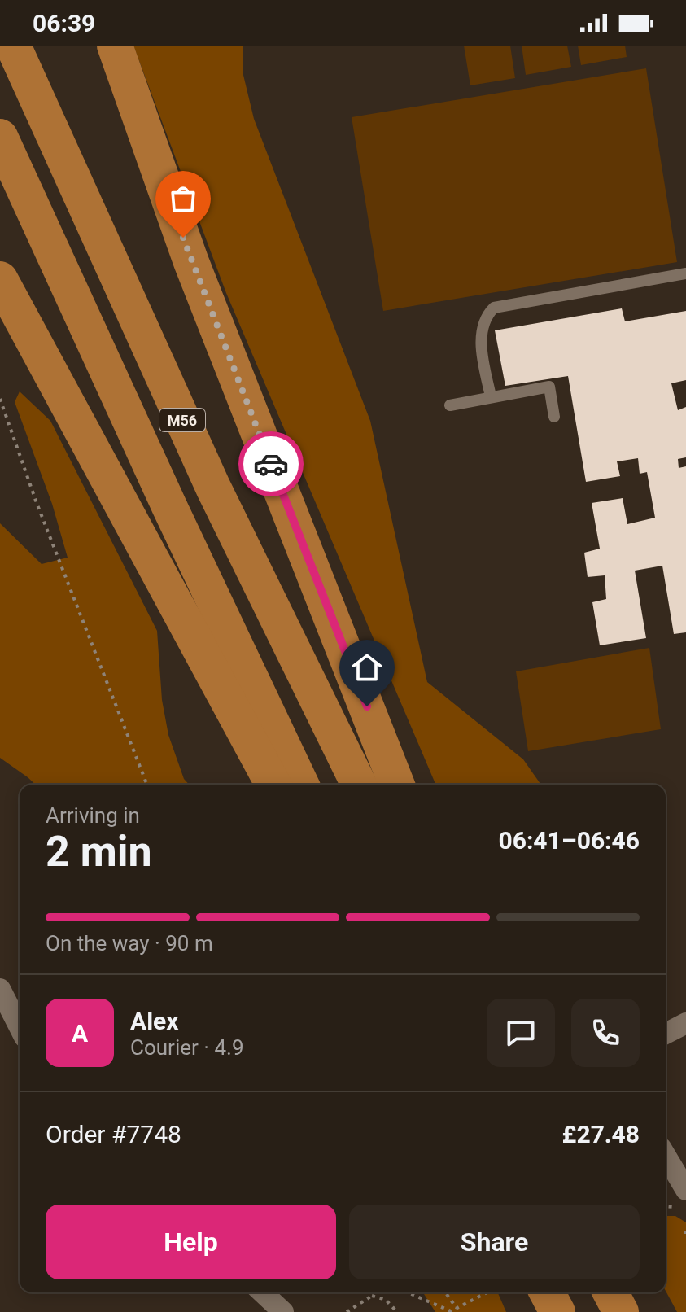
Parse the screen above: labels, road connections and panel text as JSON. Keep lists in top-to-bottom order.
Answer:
{
  "streets": {
    "highway": ["M56"]
  },
  "page": {
    "status": "06:39",
    "heading": ["2 min", "Arriving in", "06:41–06:46"],
    "panel": [
      "Alex",
      "Courier · 4.9",
      "Order #7748",
      "£27.48"
    ],
    "bar": "On the way · 90 m",
    "round": "A",
    "buttons": ["Help", "Share"]
  }
}
